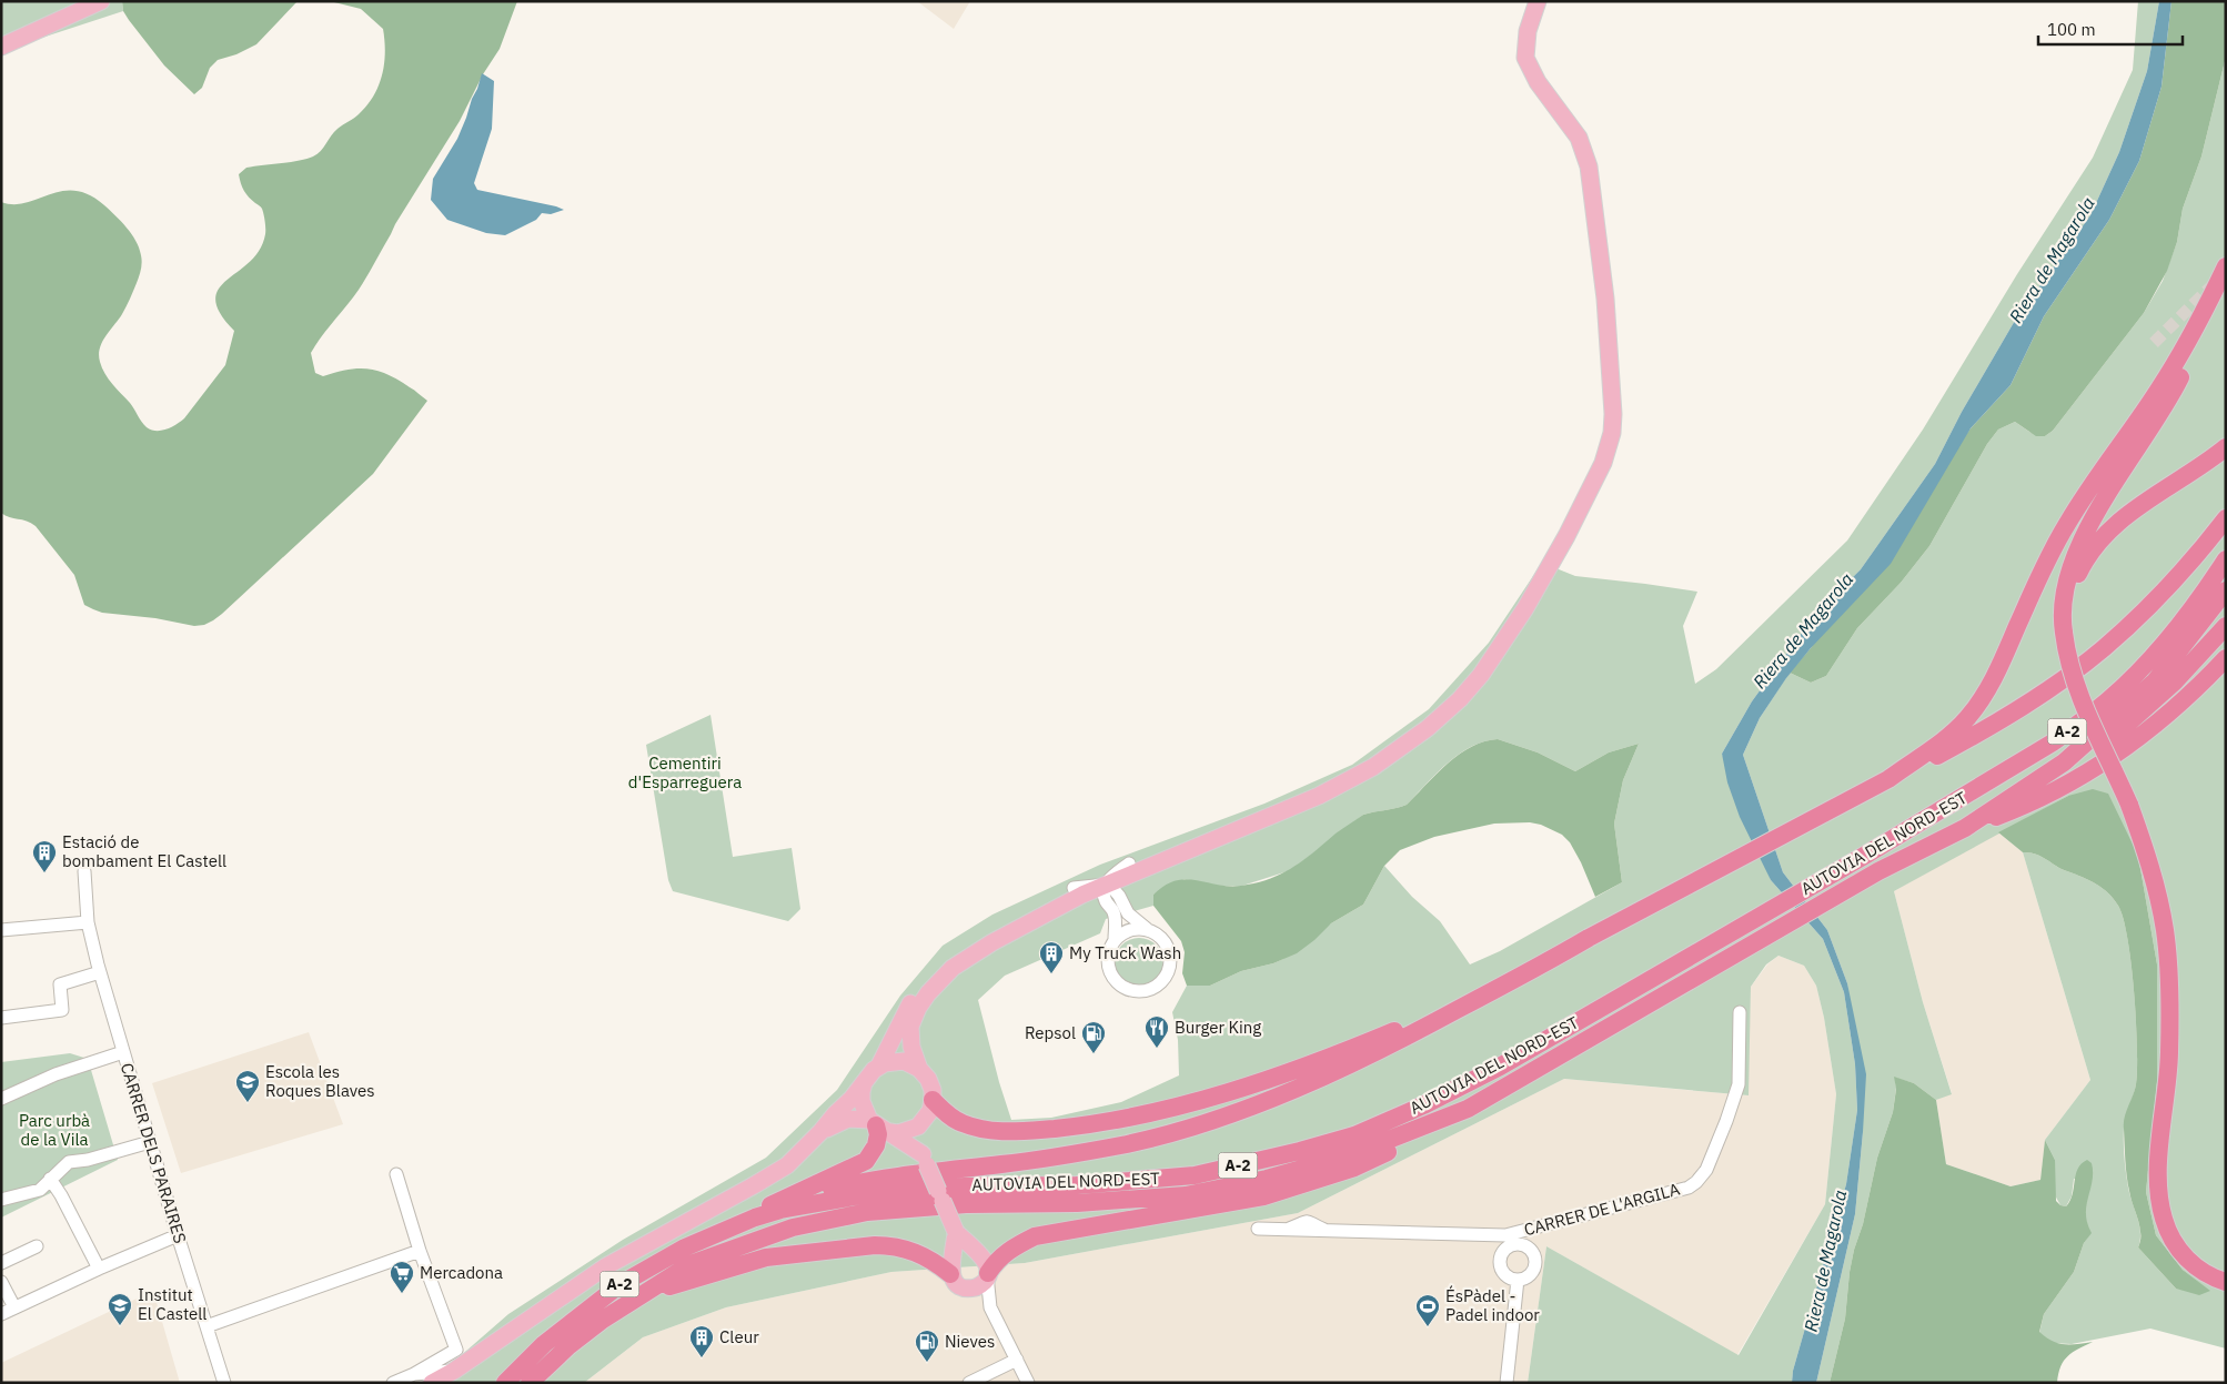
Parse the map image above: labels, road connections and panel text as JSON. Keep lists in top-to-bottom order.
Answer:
{
  "streets": {
    "highway": ["A-2", "AUTOVIA DEL NORD-EST"],
    "street": ["CARRER DELS PARAIRES", "CARRER DE L'ARGILA"]
  },
  "water": ["Riera de Magarola"],
  "parks": ["Cementiri d'Esparreguera", "Parc urbà de la Vila"],
  "places": {
    "building": ["Estació de bombament El Castell", "My Truck Wash", "Cleur"],
    "restaurant": ["Burger King"],
    "fuel station": ["Repsol", "Nieves"],
    "school or university": ["Escola les Roques Blaves", "Institut El Castell"],
    "supermarket": ["Mercadona"],
    "sports": ["ÉsPàdel - Padel indoor"]
  },
  "scale_bar": "100 m"
}
